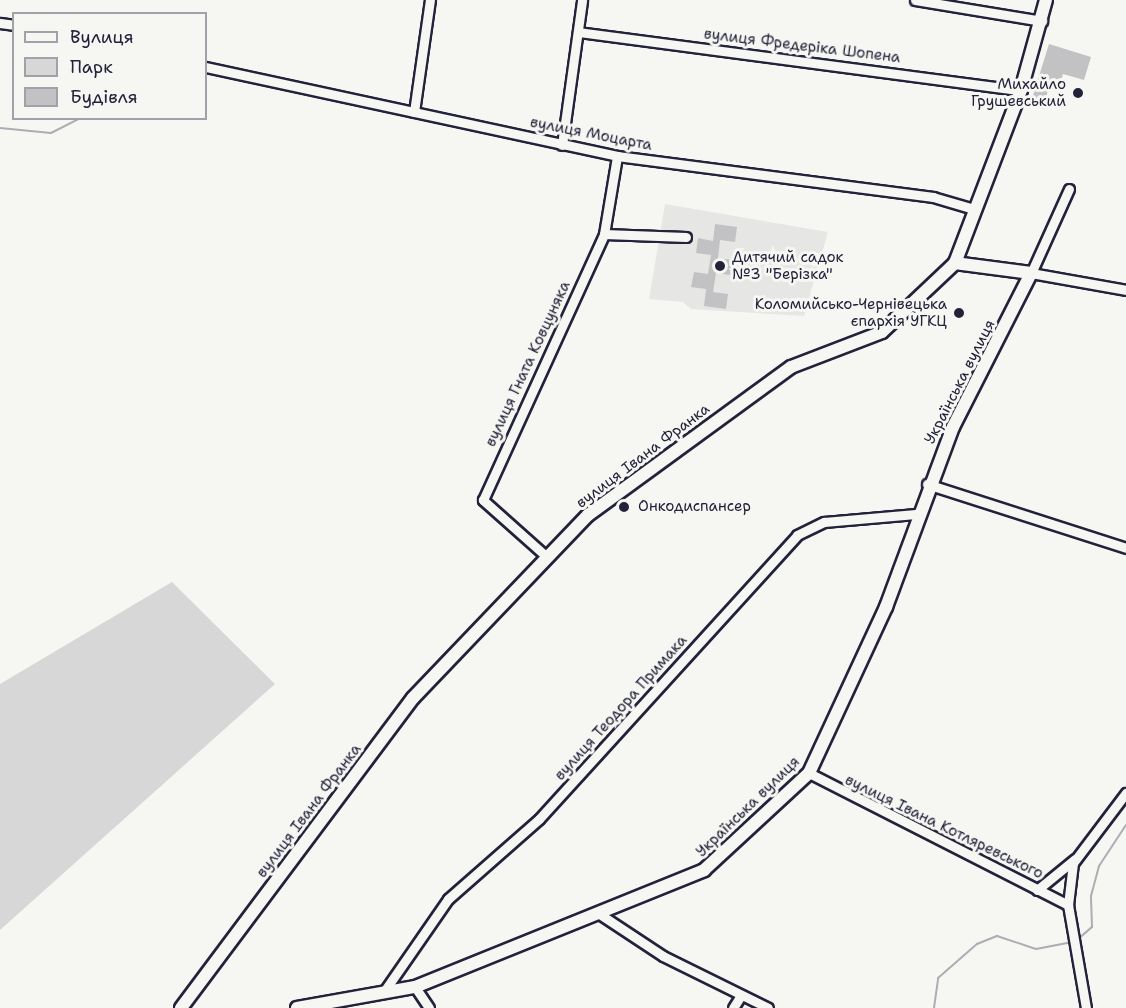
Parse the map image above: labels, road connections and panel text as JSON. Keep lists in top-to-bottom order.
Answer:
{
  "streets": {
    "street": [
      "вулиця Фредеріка Шопена",
      "вулиця Моцарта",
      "вулиця Гната Ковцуняка",
      "Українська вулиця",
      "вулиця Івана Франка",
      "вулиця Теодора Примака",
      "вулиця Івана Котляревського"
    ]
  },
  "crossings": [
    ["вулиця Фредеріка Шопена", "вулиця Івана Франка"],
    ["вулиця Моцарта", "вулиця Гната Ковцуняка"],
    ["вулиця Моцарта", "вулиця Івана Франка"],
    ["вулиця Гната Ковцуняка", "вулиця Івана Франка"],
    ["Українська вулиця", "вулиця Теодора Примака"],
    ["Українська вулиця", "вулиця Івана Котляревського"]
  ],
  "places": [
    "Михайло Грушевський",
    "Дитячий садок №3 \"Берізка\"",
    "Коломийсько-Чернівецька єпархія УГКЦ",
    "Онкодиспансер"
  ],
  "legend": ["Вулиця", "Парк", "Будівля"]
}
